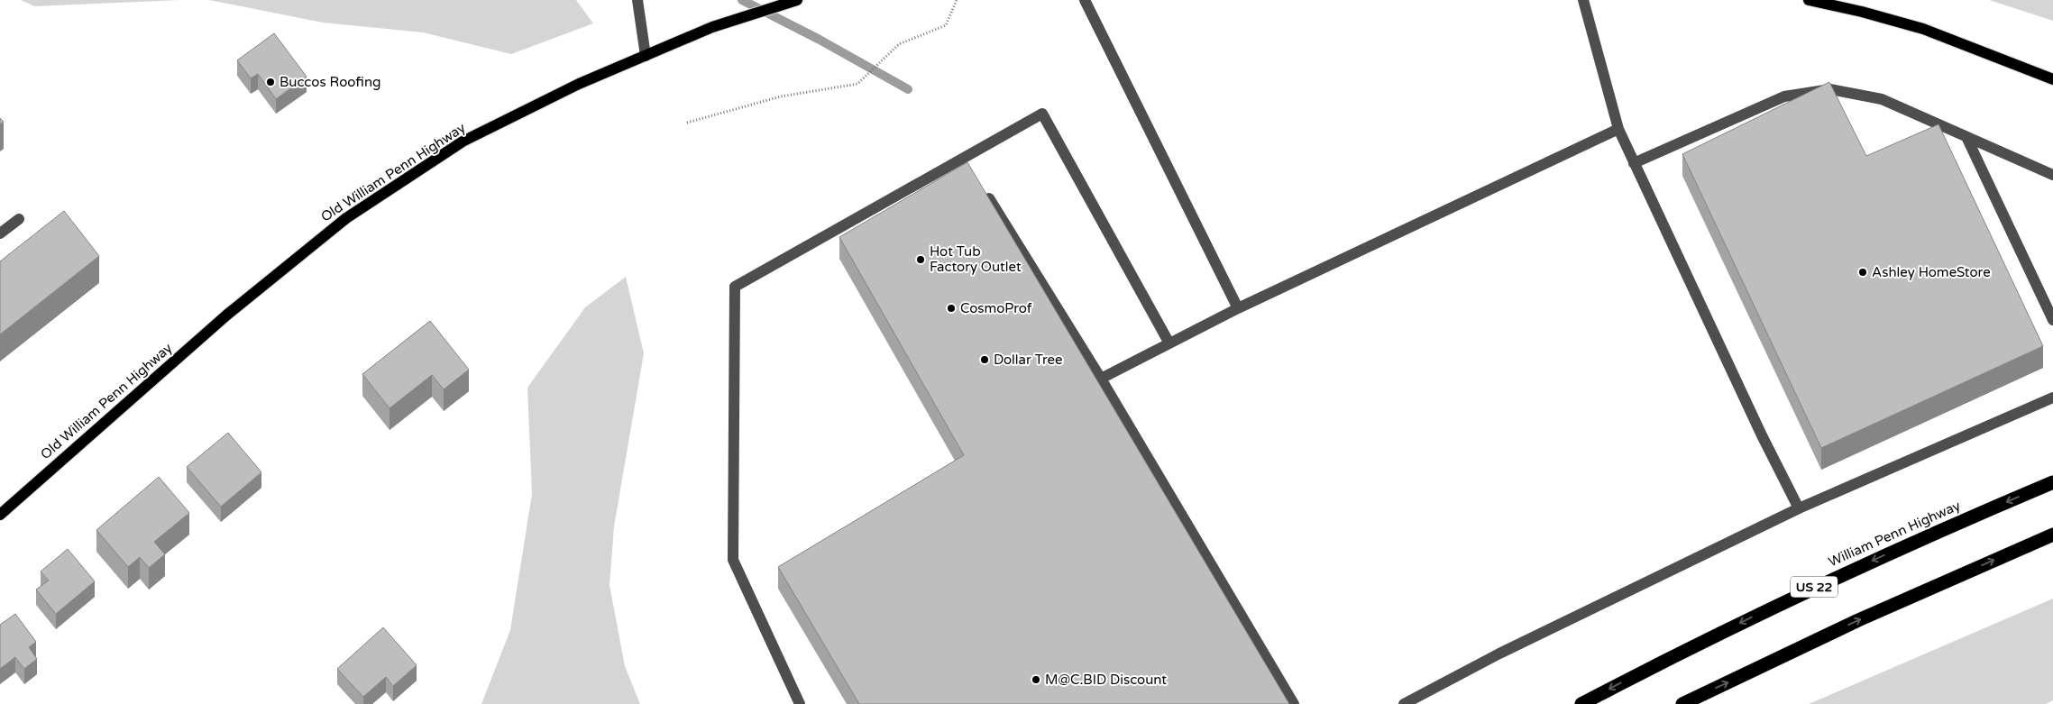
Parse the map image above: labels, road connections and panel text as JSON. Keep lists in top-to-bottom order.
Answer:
{
  "streets": {
    "highway": ["William Penn Highway", "US 22"],
    "main road": ["Old William Penn Highway"]
  },
  "places": [
    "Buccos Roofing",
    "Hot Tub Factory Outlet",
    "Ashley HomeStore",
    "CosmoProf",
    "Dollar Tree",
    "M@C.BID Discount"
  ]
}
